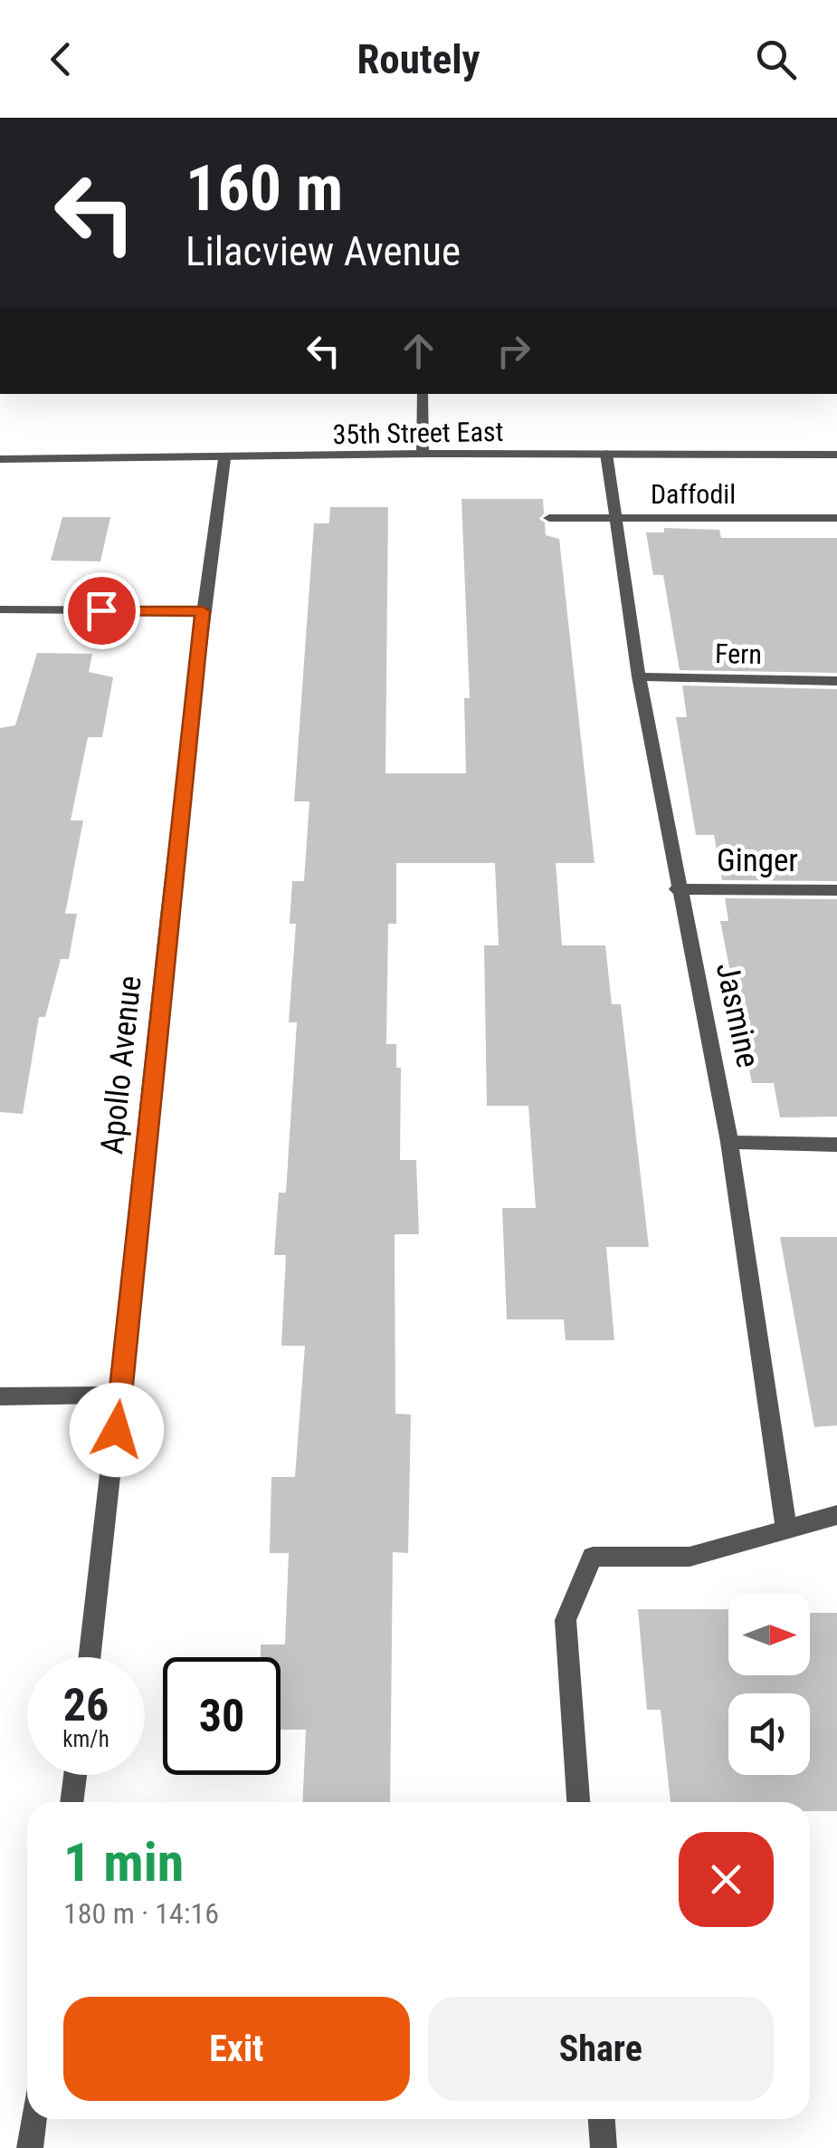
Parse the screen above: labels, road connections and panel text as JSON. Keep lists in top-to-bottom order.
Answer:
{
  "streets": {
    "street": [
      "35th Street East",
      "Daffodil",
      "Fern",
      "Ginger",
      "Jasmine",
      "Apollo Avenue"
    ]
  },
  "crossings": [
    ["35th Street East", "Jasmine"],
    ["35th Street East", "Apollo Avenue"],
    ["Daffodil", "Jasmine"],
    ["Fern", "Jasmine"],
    ["Ginger", "Jasmine"]
  ],
  "north": "right",
  "page": {
    "header": "Routely",
    "turn": ["160 m", "Lilacview Avenue"],
    "speed": "26 km/h",
    "limit": "30",
    "heading": ["1 min", "180 m · 14:16"],
    "buttons": ["Exit", "Share"]
  }
}
